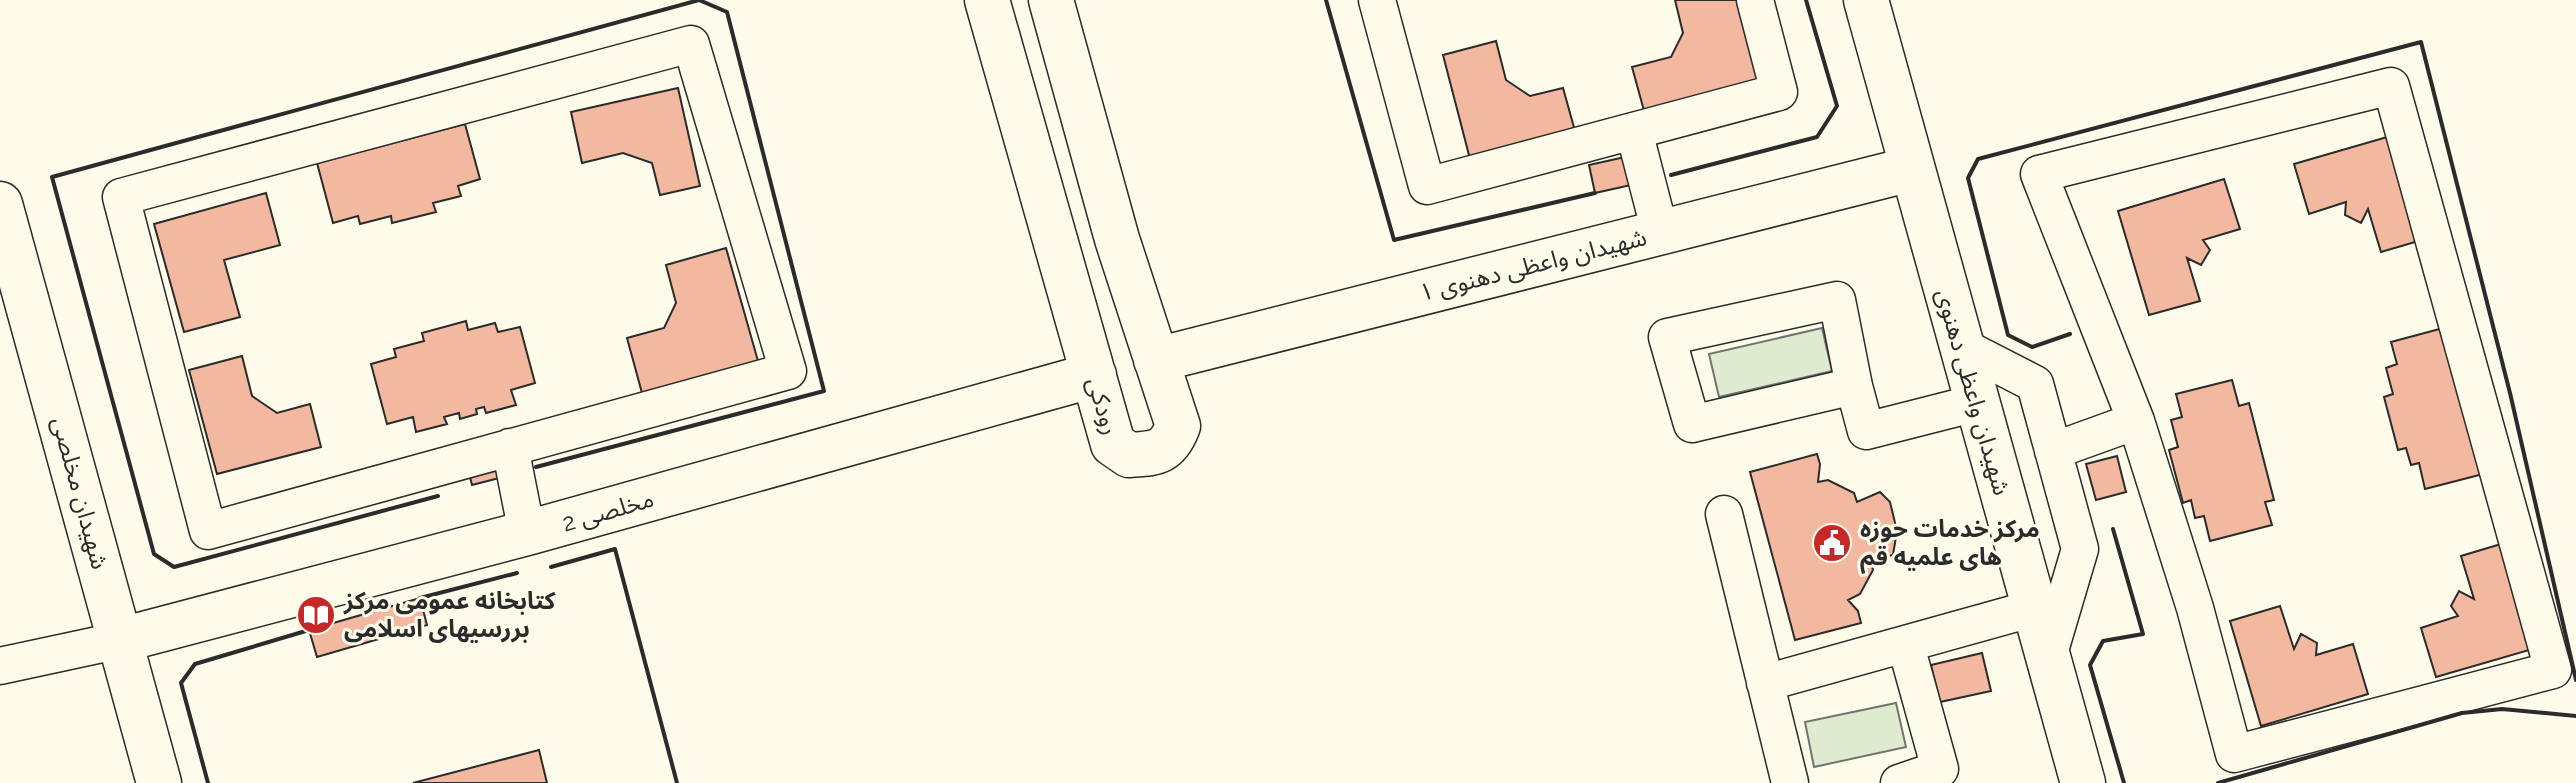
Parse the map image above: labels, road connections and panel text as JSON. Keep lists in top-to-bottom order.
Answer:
{
  "streets": {
    "street": [
      "شهیدان واعظی دهنوی ۱",
      "شهیدان واعظی دهنوی",
      "رودکی",
      "شهیدان مخلصی",
      "مخلصی 2"
    ]
  },
  "crossings": [
    ["شهیدان واعظی دهنوی ۱", "شهیدان واعظی دهنوی"],
    ["شهیدان واعظی دهنوی ۱", "رودکی"],
    ["رودکی", "مخلصی 2"],
    ["شهیدان مخلصی", "مخلصی 2"]
  ],
  "places": {
    "public building": ["مرکز خدمات حوزه های علمیه قم"],
    "library": ["کتابخانه عمومی مرکز بررسیهای اسلامی"]
  }
}
